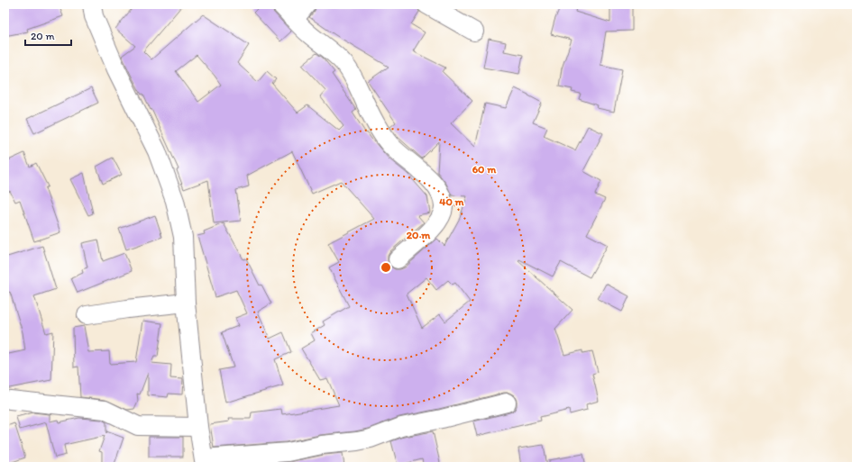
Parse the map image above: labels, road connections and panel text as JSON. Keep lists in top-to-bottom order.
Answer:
{
  "scale_bar": "20 m",
  "rings": ["60 m", "40 m", "20 m"]
}
